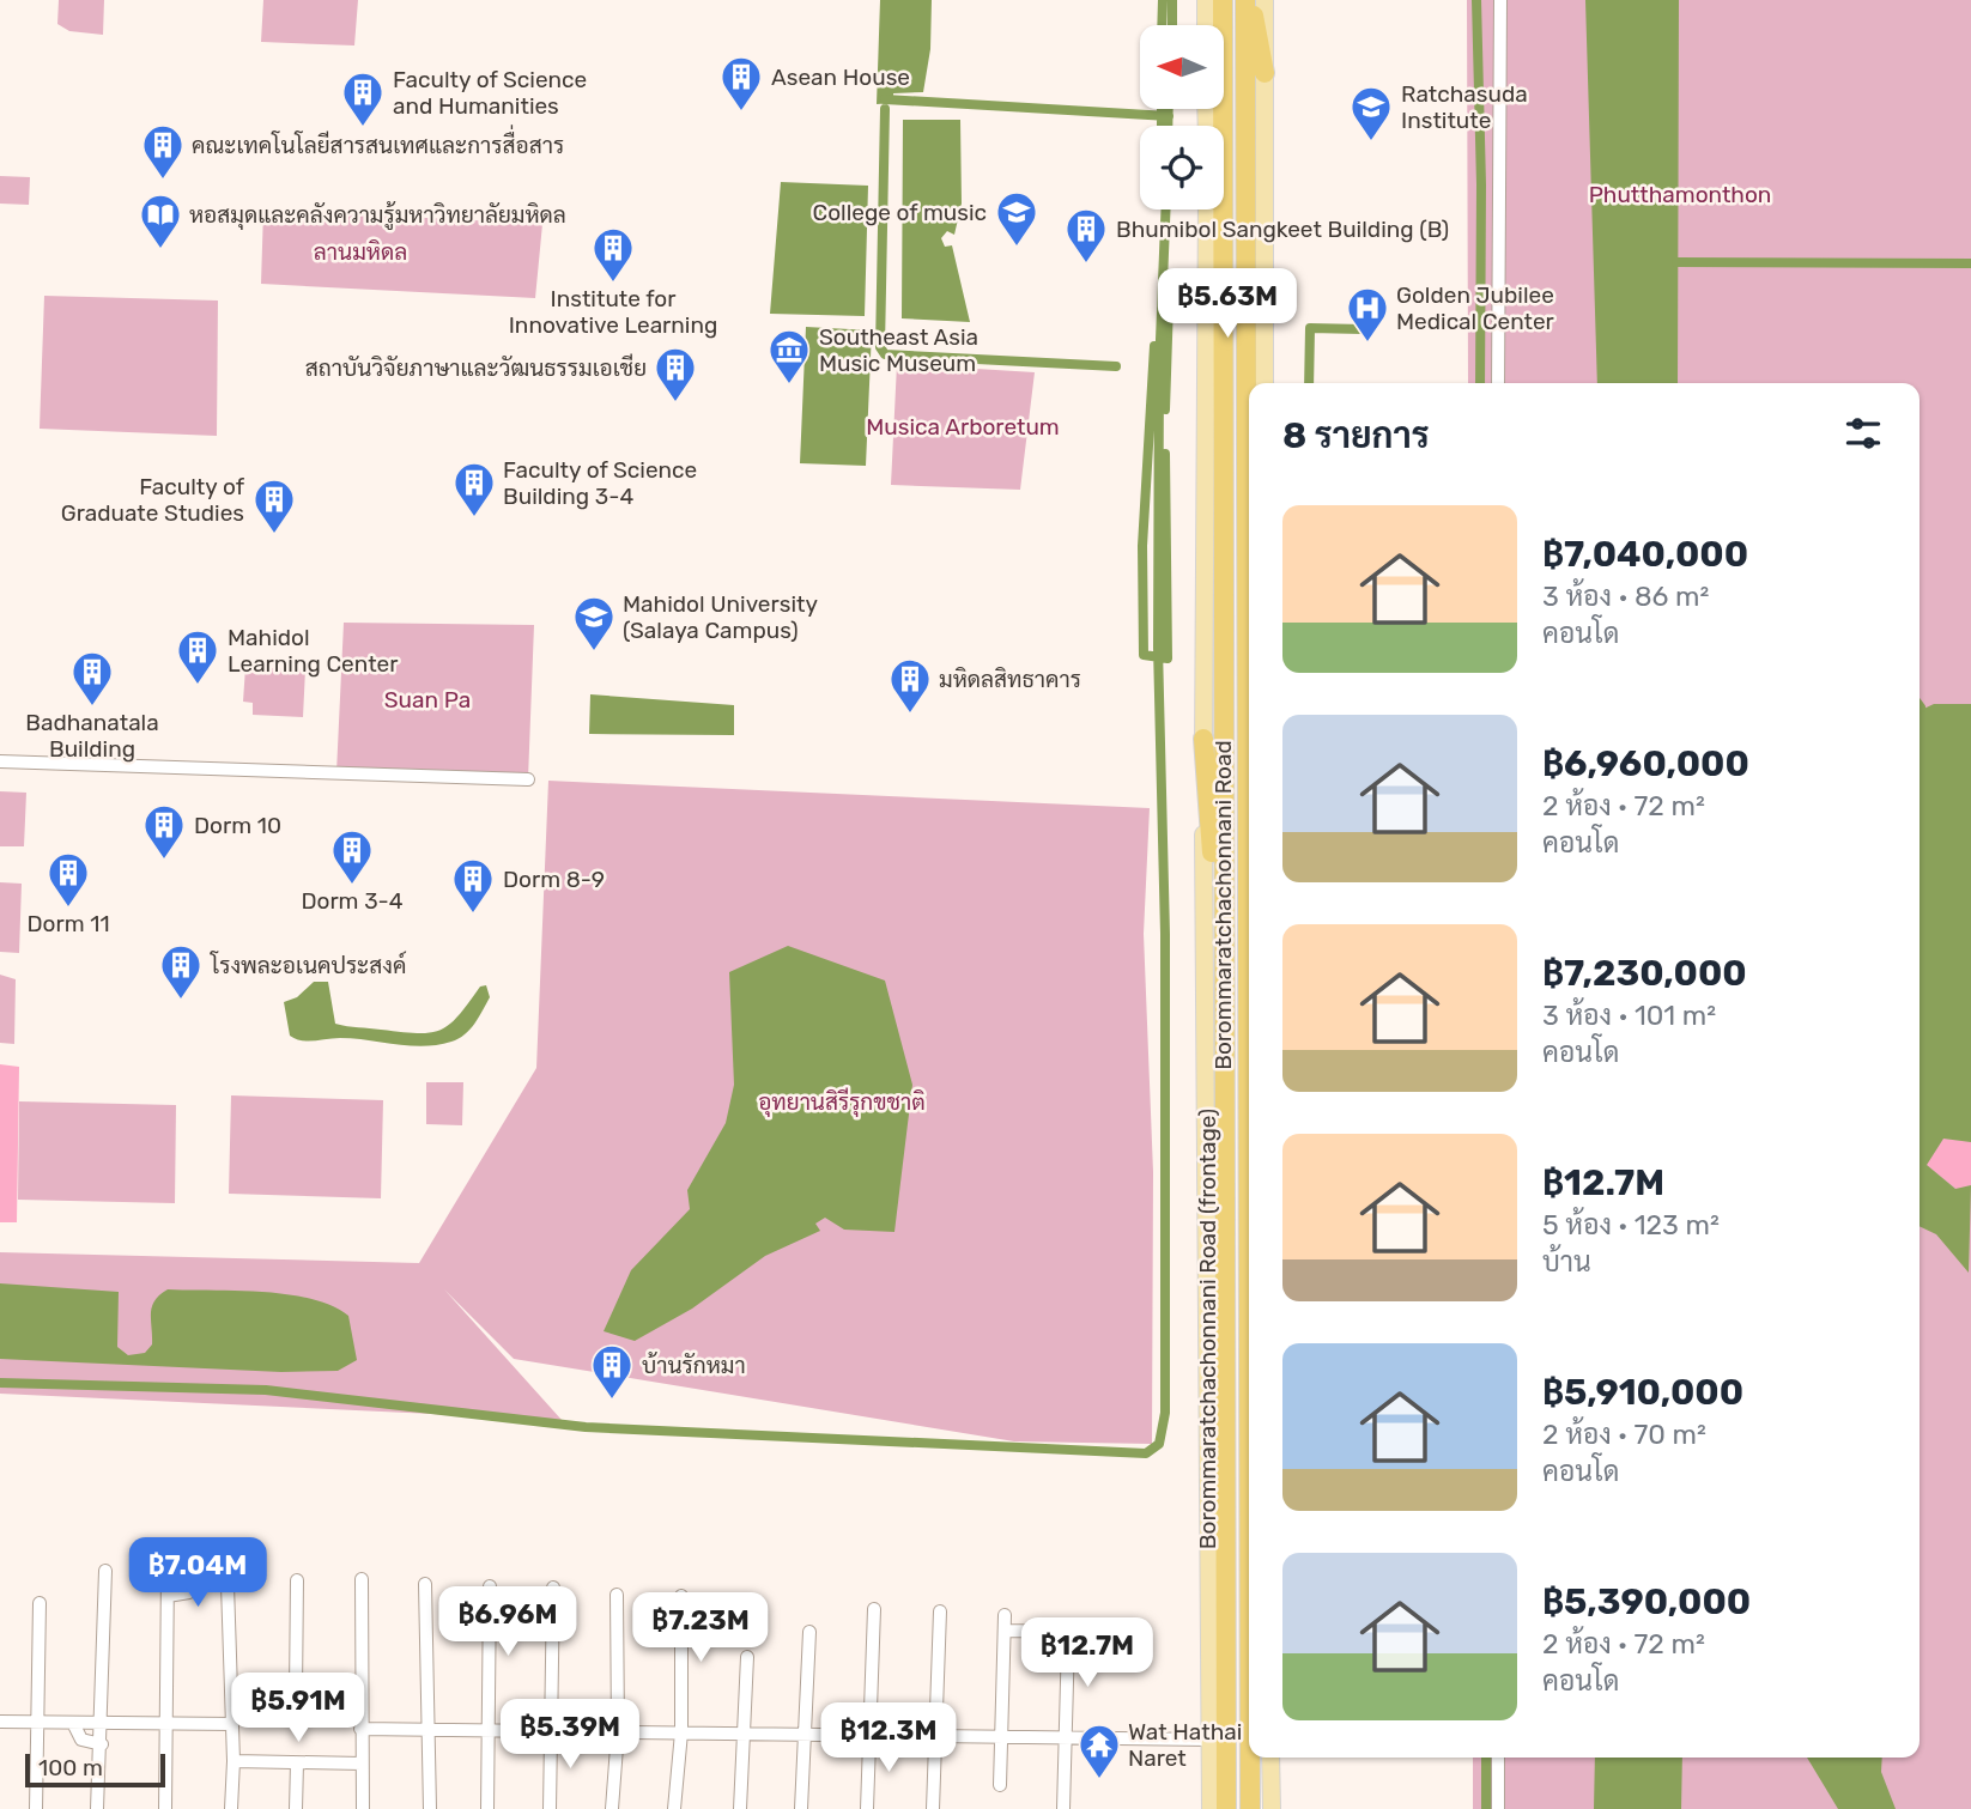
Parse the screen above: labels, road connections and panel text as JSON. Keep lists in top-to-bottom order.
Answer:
{
  "streets": {
    "highway": ["Borommaratchachonnani Road"],
    "main road": ["Borommaratchachonnani Road (frontage)"]
  },
  "parks": [
    "Phutthamonthon",
    "ลานมหิดล",
    "Musica Arboretum",
    "Suan Pa",
    "อุทยานสิรีรุกขชาติ"
  ],
  "places": {
    "building": [
      "Asean House",
      "Faculty of Science and Humanities",
      "คณะเทคโนโลยีสารสนเทศและการสื่อสาร",
      "Bhumibol Sangkeet Building (B)",
      "Institute for Innovative Learning",
      "สถาบันวิจัยภาษาและวัฒนธรรมเอเชีย",
      "Faculty of Science Building 3-4",
      "Faculty of Graduate Studies",
      "Mahidol Learning Center",
      "Badhanatala Building",
      "มหิดลสิทธาคาร",
      "Dorm 10",
      "Dorm 3-4",
      "Dorm 11",
      "Dorm 8-9",
      "โรงพละอเนคประสงค์",
      "บ้านรักหมา"
    ],
    "school or university": ["Ratchasuda Institute", "College of music", "Mahidol University (Salaya Campus)"],
    "library": ["หอสมุดและคลังความรู้มหาวิทยาลัยมหิดล"],
    "hospital": ["Golden Jubilee Medical Center"],
    "museum": ["Southeast Asia Music Museum"],
    "temple": ["Wat Hathai Naret"]
  },
  "scale_bar": "100 m",
  "north": "left",
  "page": {
    "price": [
      "฿5.63M",
      "฿7.04M",
      "฿6.96M",
      "฿7.23M",
      "฿12.7M",
      "฿5.91M",
      "฿5.39M",
      "฿12.3M"
    ],
    "heading": "8 รายการ",
    "list": [
      {
        "name": "฿7,040,000",
        "note": "3 ห้อง · 86 m² · คอนโด"
      },
      {
        "name": "฿6,960,000",
        "note": "2 ห้อง · 72 m² · คอนโด"
      },
      {
        "name": "฿7,230,000",
        "note": "3 ห้อง · 101 m² · คอนโด"
      },
      {
        "name": "฿12.7M",
        "note": "5 ห้อง · 123 m² · บ้าน"
      },
      {
        "name": "฿5,910,000",
        "note": "2 ห้อง · 70 m² · คอนโด"
      },
      {
        "name": "฿5,390,000",
        "note": "2 ห้อง · 72 m² · คอนโด"
      }
    ],
    "scale": "100 m"
  }
}
